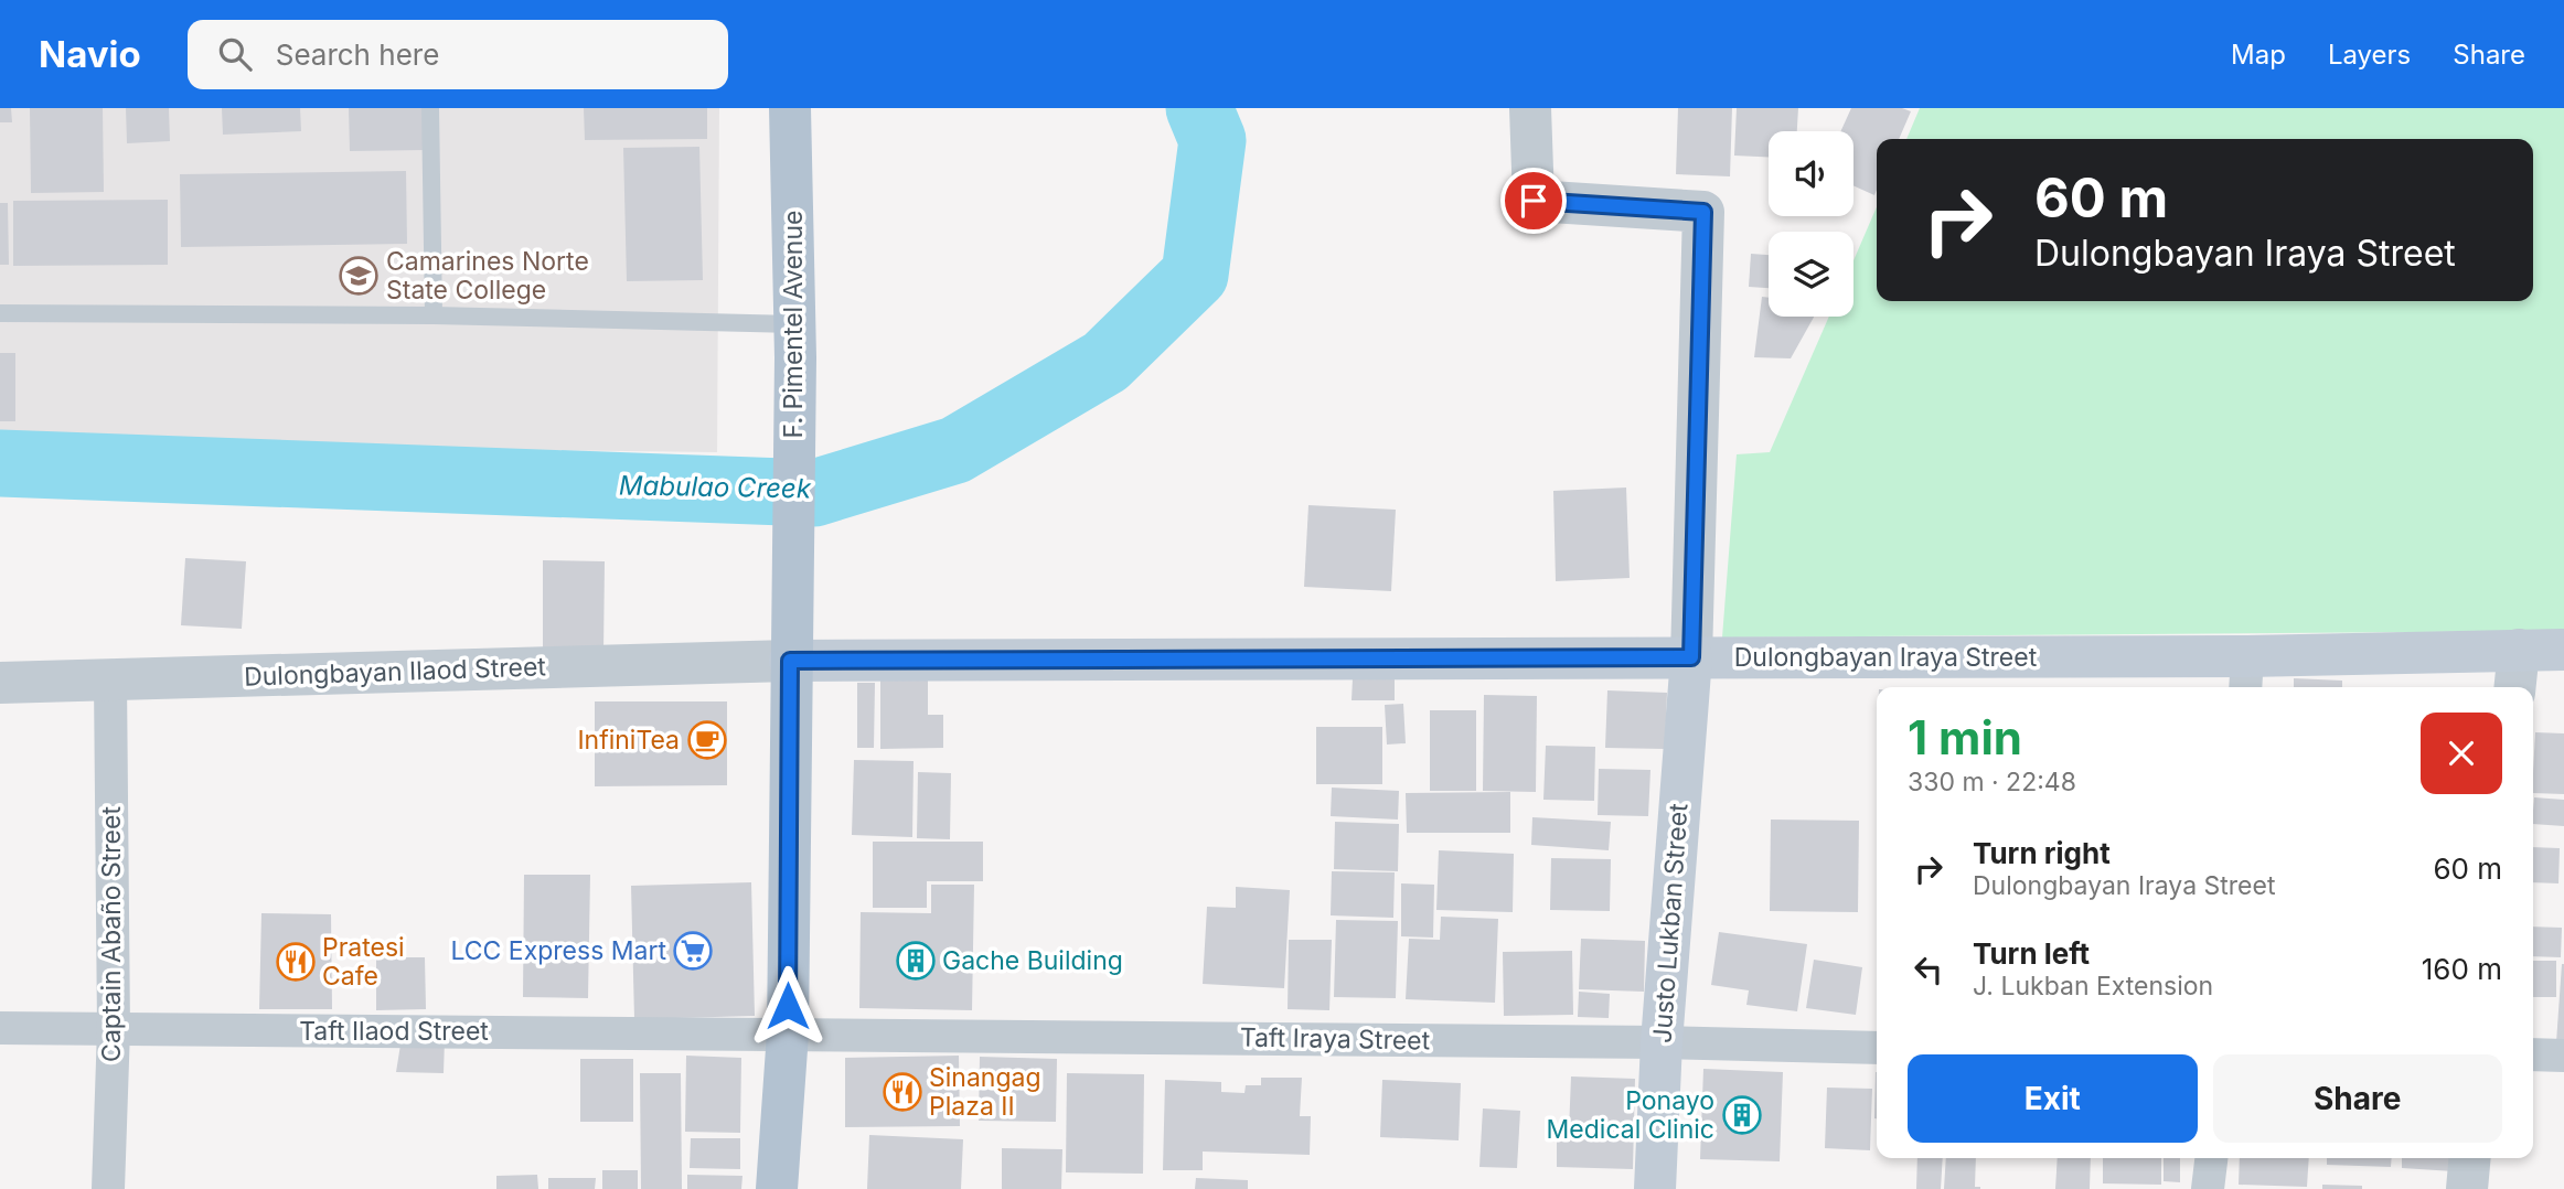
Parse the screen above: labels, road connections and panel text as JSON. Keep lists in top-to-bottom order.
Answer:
{
  "streets": {
    "main road": ["F. Pimentel Avenue", "Dulongbayan Iraya Street", "Justo Lukban Street"],
    "street": [
      "Dulongbayan Ilaod Street",
      "Captain Abaño Street",
      "Taft Ilaod Street",
      "Taft Iraya Street"
    ]
  },
  "crossings": [
    ["F. Pimentel Avenue", "Dulongbayan Iraya Street"],
    ["F. Pimentel Avenue", "Dulongbayan Ilaod Street"],
    ["F. Pimentel Avenue", "Taft Ilaod Street"],
    ["F. Pimentel Avenue", "Taft Iraya Street"],
    ["Dulongbayan Iraya Street", "Dulongbayan Ilaod Street"],
    ["Dulongbayan Iraya Street", "Justo Lukban Street"],
    ["Dulongbayan Ilaod Street", "Captain Abaño Street"],
    ["Justo Lukban Street", "Taft Iraya Street"],
    ["Captain Abaño Street", "Taft Ilaod Street"],
    ["Taft Ilaod Street", "Taft Iraya Street"]
  ],
  "water": ["Mabulao Creek"],
  "places": {
    "school or university": ["Camarines Norte State College"],
    "cafe": ["InfiniTea"],
    "supermarket": ["LCC Express Mart"],
    "building": ["Gache Building", "Ponayo Medical Clinic"],
    "restaurant": ["Pratesi Cafe", "Sinangag Plaza II"]
  },
  "page": {
    "header": "Navio",
    "search": "Search here",
    "nav": ["Map", "Layers", "Share"],
    "turn": ["60 m", "Dulongbayan Iraya Street"],
    "heading": ["1 min", "330 m · 22:48"],
    "list": [
      {
        "name": "Turn right",
        "note": "Dulongbayan Iraya Street",
        "value": "60 m"
      },
      {
        "name": "Turn left",
        "note": "J. Lukban Extension",
        "value": "160 m"
      }
    ],
    "buttons": ["Exit", "Share"]
  }
}
